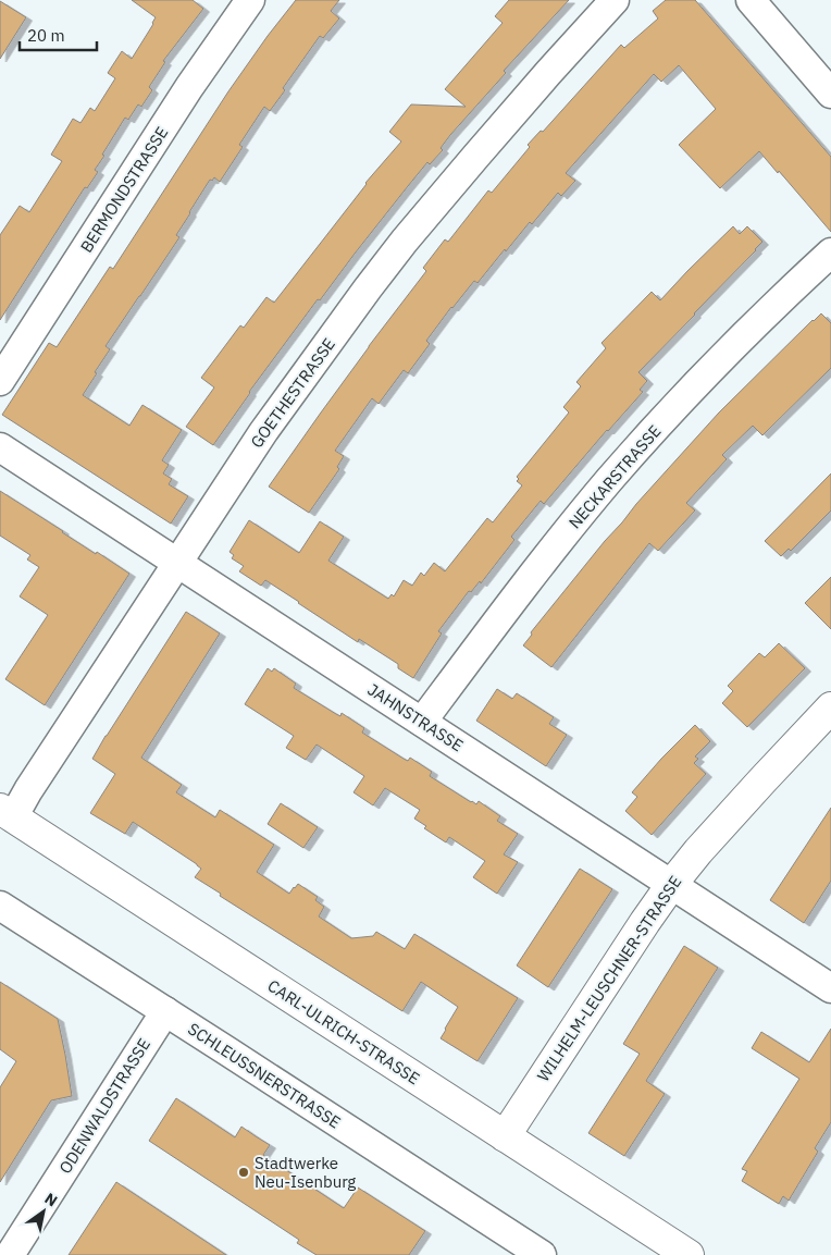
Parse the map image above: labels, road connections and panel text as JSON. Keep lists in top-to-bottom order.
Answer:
{
  "streets": {
    "main road": ["WILHELM-LEUSCHNER-STRASSE", "CARL-ULRICH-STRASSE"],
    "street": [
      "BERMONDSTRASSE",
      "GOETHESTRASSE",
      "NECKARSTRASSE",
      "JAHNSTRASSE",
      "SCHLEUSSNERSTRASSE",
      "ODENWALDSTRASSE"
    ]
  },
  "crossings": [
    ["GOETHESTRASSE", "JAHNSTRASSE"],
    ["GOETHESTRASSE", "CARL-ULRICH-STRASSE"],
    ["NECKARSTRASSE", "JAHNSTRASSE"],
    ["JAHNSTRASSE", "WILHELM-LEUSCHNER-STRASSE"],
    ["WILHELM-LEUSCHNER-STRASSE", "CARL-ULRICH-STRASSE"],
    ["SCHLEUSSNERSTRASSE", "ODENWALDSTRASSE"]
  ],
  "places": ["Stadtwerke Neu-Isenburg"],
  "scale_bar": "20 m",
  "north": "top right"
}
